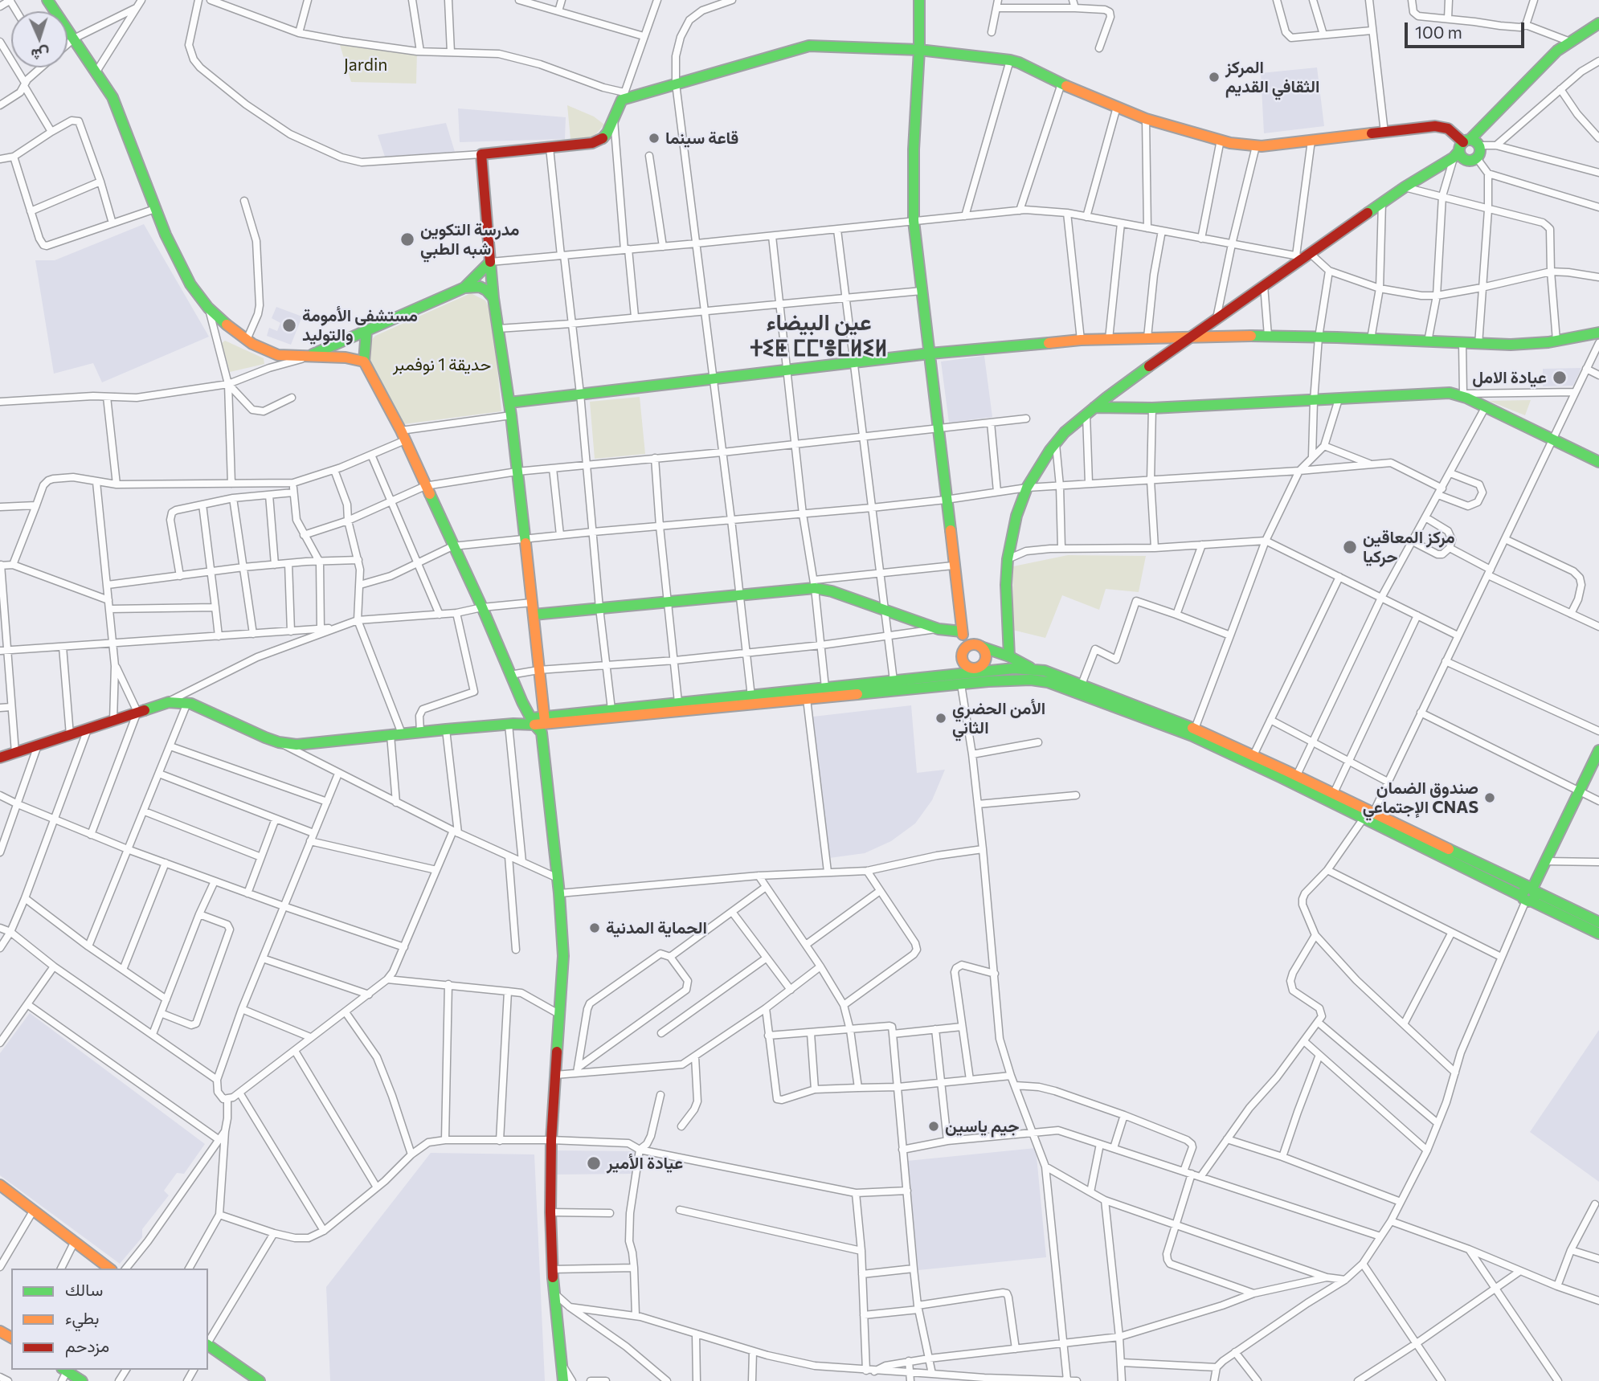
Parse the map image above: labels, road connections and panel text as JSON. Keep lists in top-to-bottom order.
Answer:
{
  "districts": ["عين البيضاء ⵜⵉⵟ ⵎⵎ'ⴻⵎⵍⵉⵍ"],
  "parks": ["Jardin", "حديقة 1 نوفمبر"],
  "places": [
    "المركز الثقافي القديم",
    "قاعة سينما",
    "مدرسة التكوين شبه الطبي",
    "مستشفى الأمومة والتوليد",
    "عيادة الامل",
    "مركز المعاقين حركيا",
    "الأمن الحضري الثاني",
    "صندوق الضمان الإجتماعي CNAS",
    "الحماية المدنية",
    "جيم ياسين",
    "عيادة الأمير"
  ],
  "legend": ["سالك", "بطيء", "مزدحم"],
  "scale_bar": "100 m",
  "north": "bottom"
}
